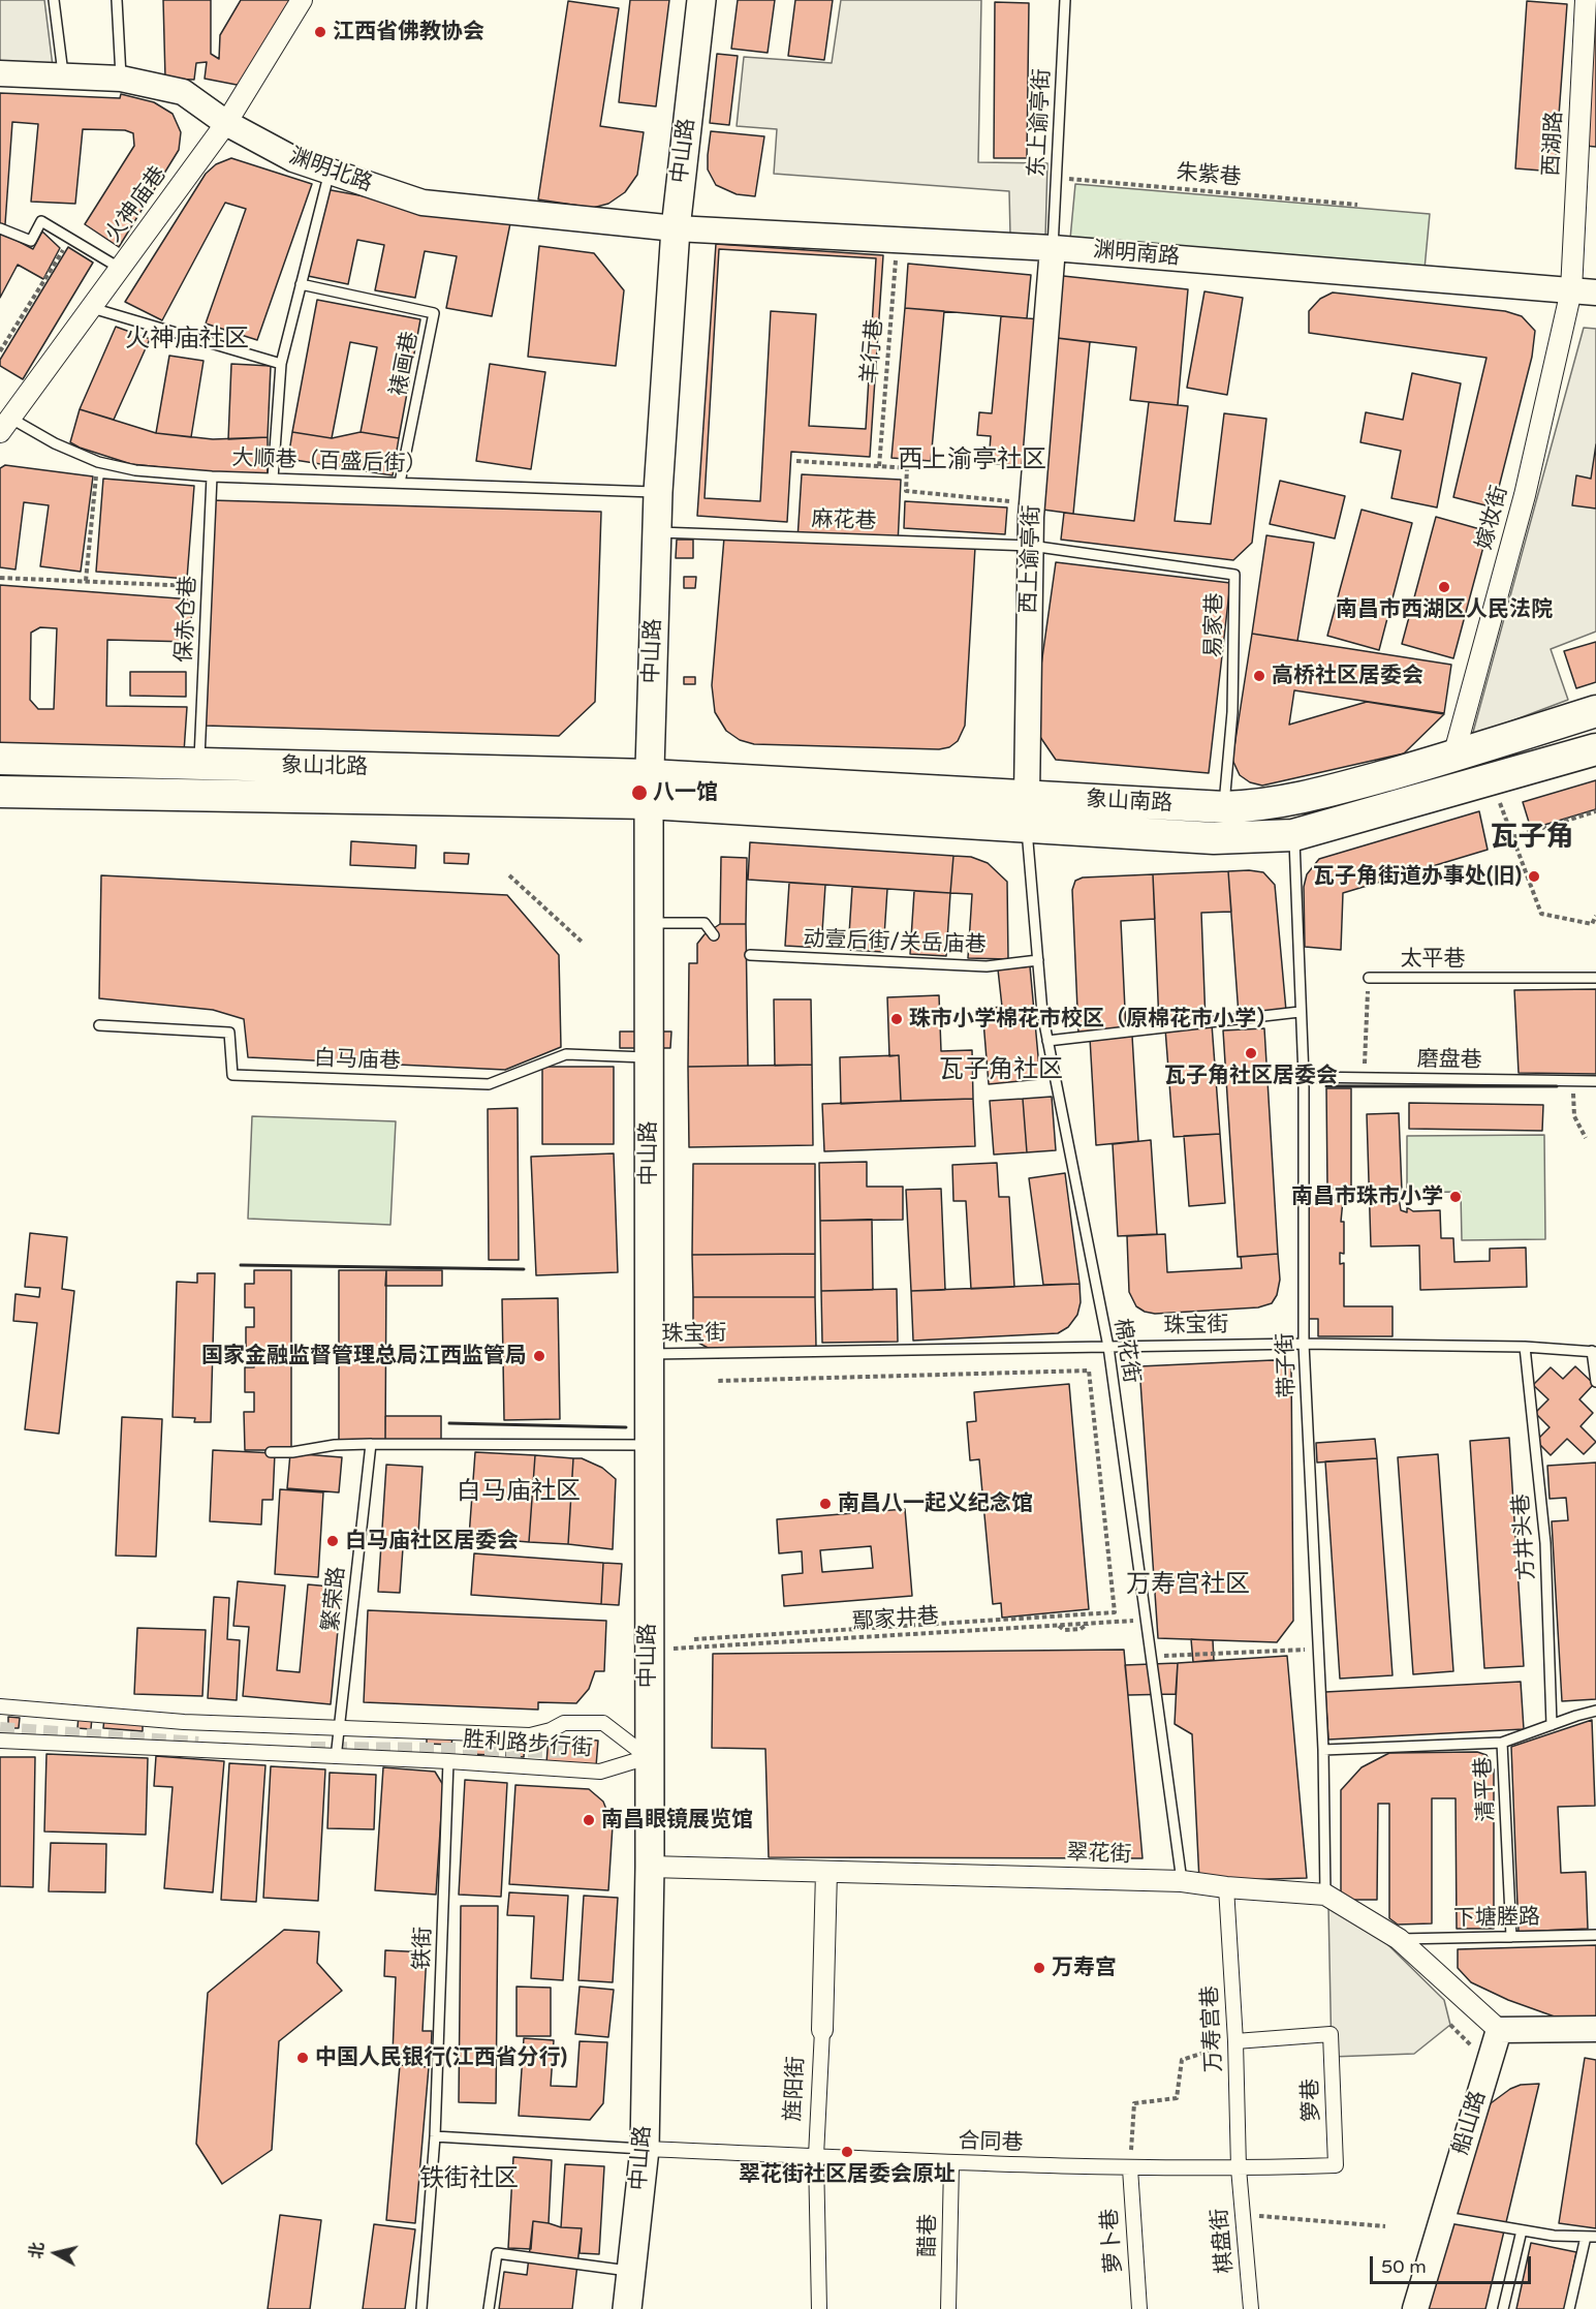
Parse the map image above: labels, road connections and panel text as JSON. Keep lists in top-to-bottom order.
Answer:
{
  "streets": {
    "main road": ["中山路", "象山北路", "象山南路"],
    "street": [
      "西湖路",
      "渊明北路",
      "火神庙巷",
      "渊明南路",
      "嫁妆街",
      "西上谕亭街",
      "胜利路步行街",
      "翠花街",
      "万寿宫巷",
      "旌阳街",
      "箩巷",
      "船山路",
      "合同巷",
      "醋巷",
      "萝卜巷",
      "棋盘街"
    ],
    "lane": [
      "东上谕亭街",
      "裱画巷",
      "大顺巷（百盛后街）",
      "麻花巷",
      "保赤仓巷",
      "易家巷",
      "动壹后街/关岳庙巷",
      "太平巷",
      "白马庙巷",
      "磨盘巷",
      "珠宝街",
      "棉花街",
      "带子街",
      "方井头巷",
      "繁荣路",
      "清平巷",
      "下塘塍路",
      "铁街"
    ],
    "path": ["朱紫巷", "羊行巷", "鄢家井巷"]
  },
  "crossings": [
    ["东上谕亭街", "朱紫巷"],
    ["东上谕亭街", "渊明南路"],
    ["东上谕亭街", "西上谕亭街"],
    ["西湖路", "渊明南路"],
    ["西湖路", "嫁妆街"],
    ["中山路", "渊明北路"],
    ["中山路", "渊明南路"],
    ["中山路", "大顺巷（百盛后街）"],
    ["中山路", "麻花巷"],
    ["中山路", "象山北路"],
    ["中山路", "象山南路"],
    ["中山路", "白马庙巷"],
    ["中山路", "珠宝街"],
    ["中山路", "鄢家井巷"],
    ["中山路", "胜利路步行街"],
    ["中山路", "翠花街"],
    ["中山路", "合同巷"],
    ["渊明北路", "火神庙巷"],
    ["渊明北路", "渊明南路"],
    ["火神庙巷", "大顺巷（百盛后街）"],
    ["渊明南路", "羊行巷"],
    ["渊明南路", "嫁妆街"],
    ["渊明南路", "西上谕亭街"],
    ["裱画巷", "大顺巷（百盛后街）"],
    ["大顺巷（百盛后街）", "保赤仓巷"],
    ["嫁妆街", "象山南路"],
    ["麻花巷", "西上谕亭街"],
    ["麻花巷", "易家巷"],
    ["西上谕亭街", "易家巷"],
    ["西上谕亭街", "象山南路"],
    ["保赤仓巷", "象山北路"],
    ["易家巷", "象山南路"],
    ["象山北路", "象山南路"],
    ["象山南路", "棉花街"],
    ["象山南路", "带子街"],
    ["动壹后街/关岳庙巷", "棉花街"],
    ["太平巷", "磨盘巷"],
    ["磨盘巷", "带子街"],
    ["珠宝街", "棉花街"],
    ["珠宝街", "带子街"],
    ["珠宝街", "方井头巷"],
    ["棉花街", "鄢家井巷"],
    ["棉花街", "翠花街"],
    ["带子街", "清平巷"],
    ["带子街", "翠花街"],
    ["繁荣路", "胜利路步行街"],
    ["胜利路步行街", "铁街"],
    ["清平巷", "下塘塍路"],
    ["翠花街", "下塘塍路"],
    ["翠花街", "万寿宫巷"],
    ["翠花街", "旌阳街"],
    ["翠花街", "船山路"],
    ["万寿宫巷", "箩巷"],
    ["万寿宫巷", "合同巷"],
    ["万寿宫巷", "棋盘街"],
    ["旌阳街", "合同巷"],
    ["箩巷", "合同巷"],
    ["合同巷", "醋巷"],
    ["合同巷", "萝卜巷"],
    ["合同巷", "棋盘街"]
  ],
  "districts": [
    "火神庙社区",
    "西上渝亭社区",
    "瓦子角",
    "瓦子角社区",
    "白马庙社区",
    "万寿宫社区",
    "铁街社区"
  ],
  "places": [
    "江西省佛教协会",
    "南昌市西湖区人民法院",
    "高桥社区居委会",
    "八一馆",
    "瓦子角街道办事处(旧)",
    "珠市小学棉花市校区（原棉花市小学）",
    "瓦子角社区居委会",
    "南昌市珠市小学",
    "国家金融监督管理总局江西监管局",
    "南昌八一起义纪念馆",
    "白马庙社区居委会",
    "南昌眼镜展览馆",
    "万寿宫",
    "中国人民银行(江西省分行)",
    "翠花街社区居委会原址"
  ],
  "scale_bar": "50 m",
  "north": "left"
}
